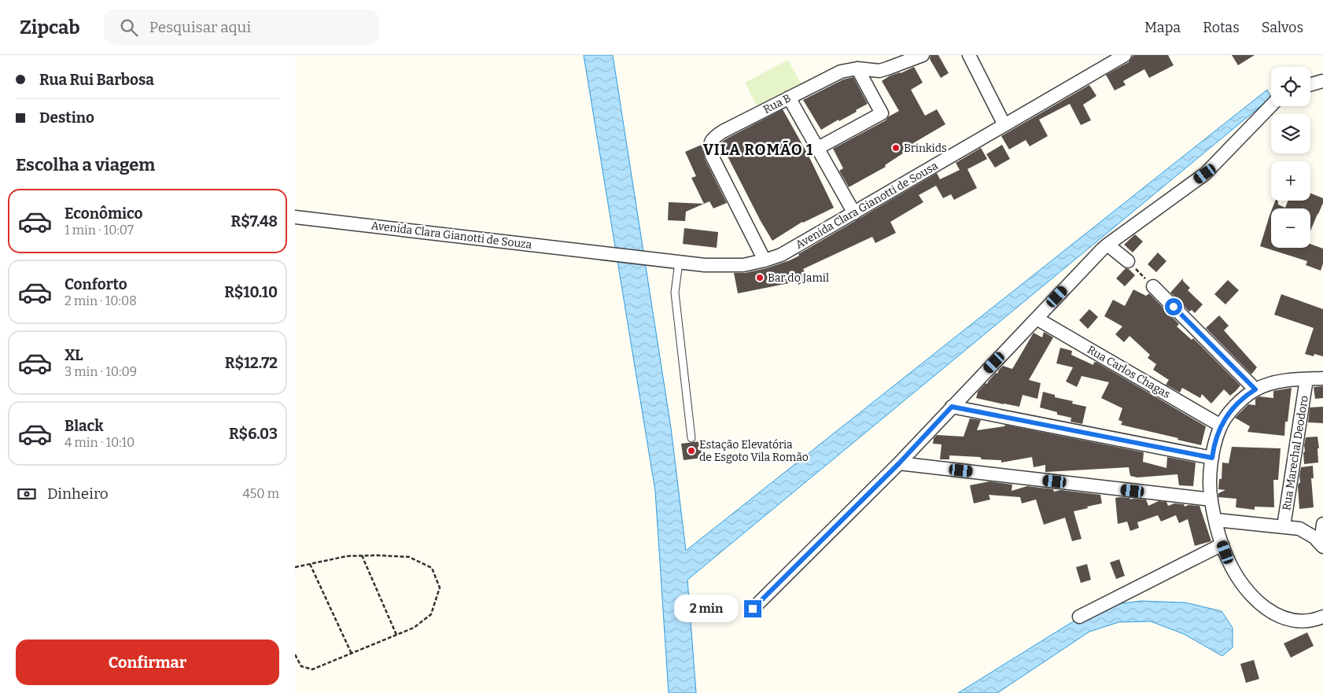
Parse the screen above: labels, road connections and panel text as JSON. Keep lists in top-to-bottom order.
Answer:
{
  "streets": {
    "street": [
      "Rua B",
      "Avenida Clara Gianotti de Sousa",
      "Avenida Clara Gianotti de Souza",
      "Rua Carlos Chagas",
      "Rua Marechal Deodoro"
    ]
  },
  "crossings": [
    ["Rua B", "Avenida Clara Gianotti de Sousa"],
    ["Avenida Clara Gianotti de Sousa", "Avenida Clara Gianotti de Souza"]
  ],
  "districts": ["VILA ROMÃO 1"],
  "places": ["Brinkids", "Bar do Jamil", "Estação Elevatória de Esgoto Vila Romão"],
  "page": {
    "header": "Zipcab",
    "search": "Pesquisar aqui",
    "nav": ["Mapa", "Rotas", "Salvos"],
    "banner": ["Rua Rui Barbosa", "Destino"],
    "map_buttons": ["+", "−"],
    "heading": "Escolha a viagem",
    "list": [
      {
        "name": "Econômico",
        "note": "1 min · 10:07",
        "value": "R$7.48"
      },
      {
        "name": "Conforto",
        "note": "2 min · 10:08",
        "value": "R$10.10"
      },
      {
        "name": "XL",
        "note": "3 min · 10:09",
        "value": "R$12.72"
      },
      {
        "name": "Black",
        "note": "4 min · 10:10",
        "value": "R$6.03"
      }
    ],
    "pay": ["Dinheiro", "450 m"],
    "bubble": "2 min",
    "buttons": "Confirmar"
  }
}
